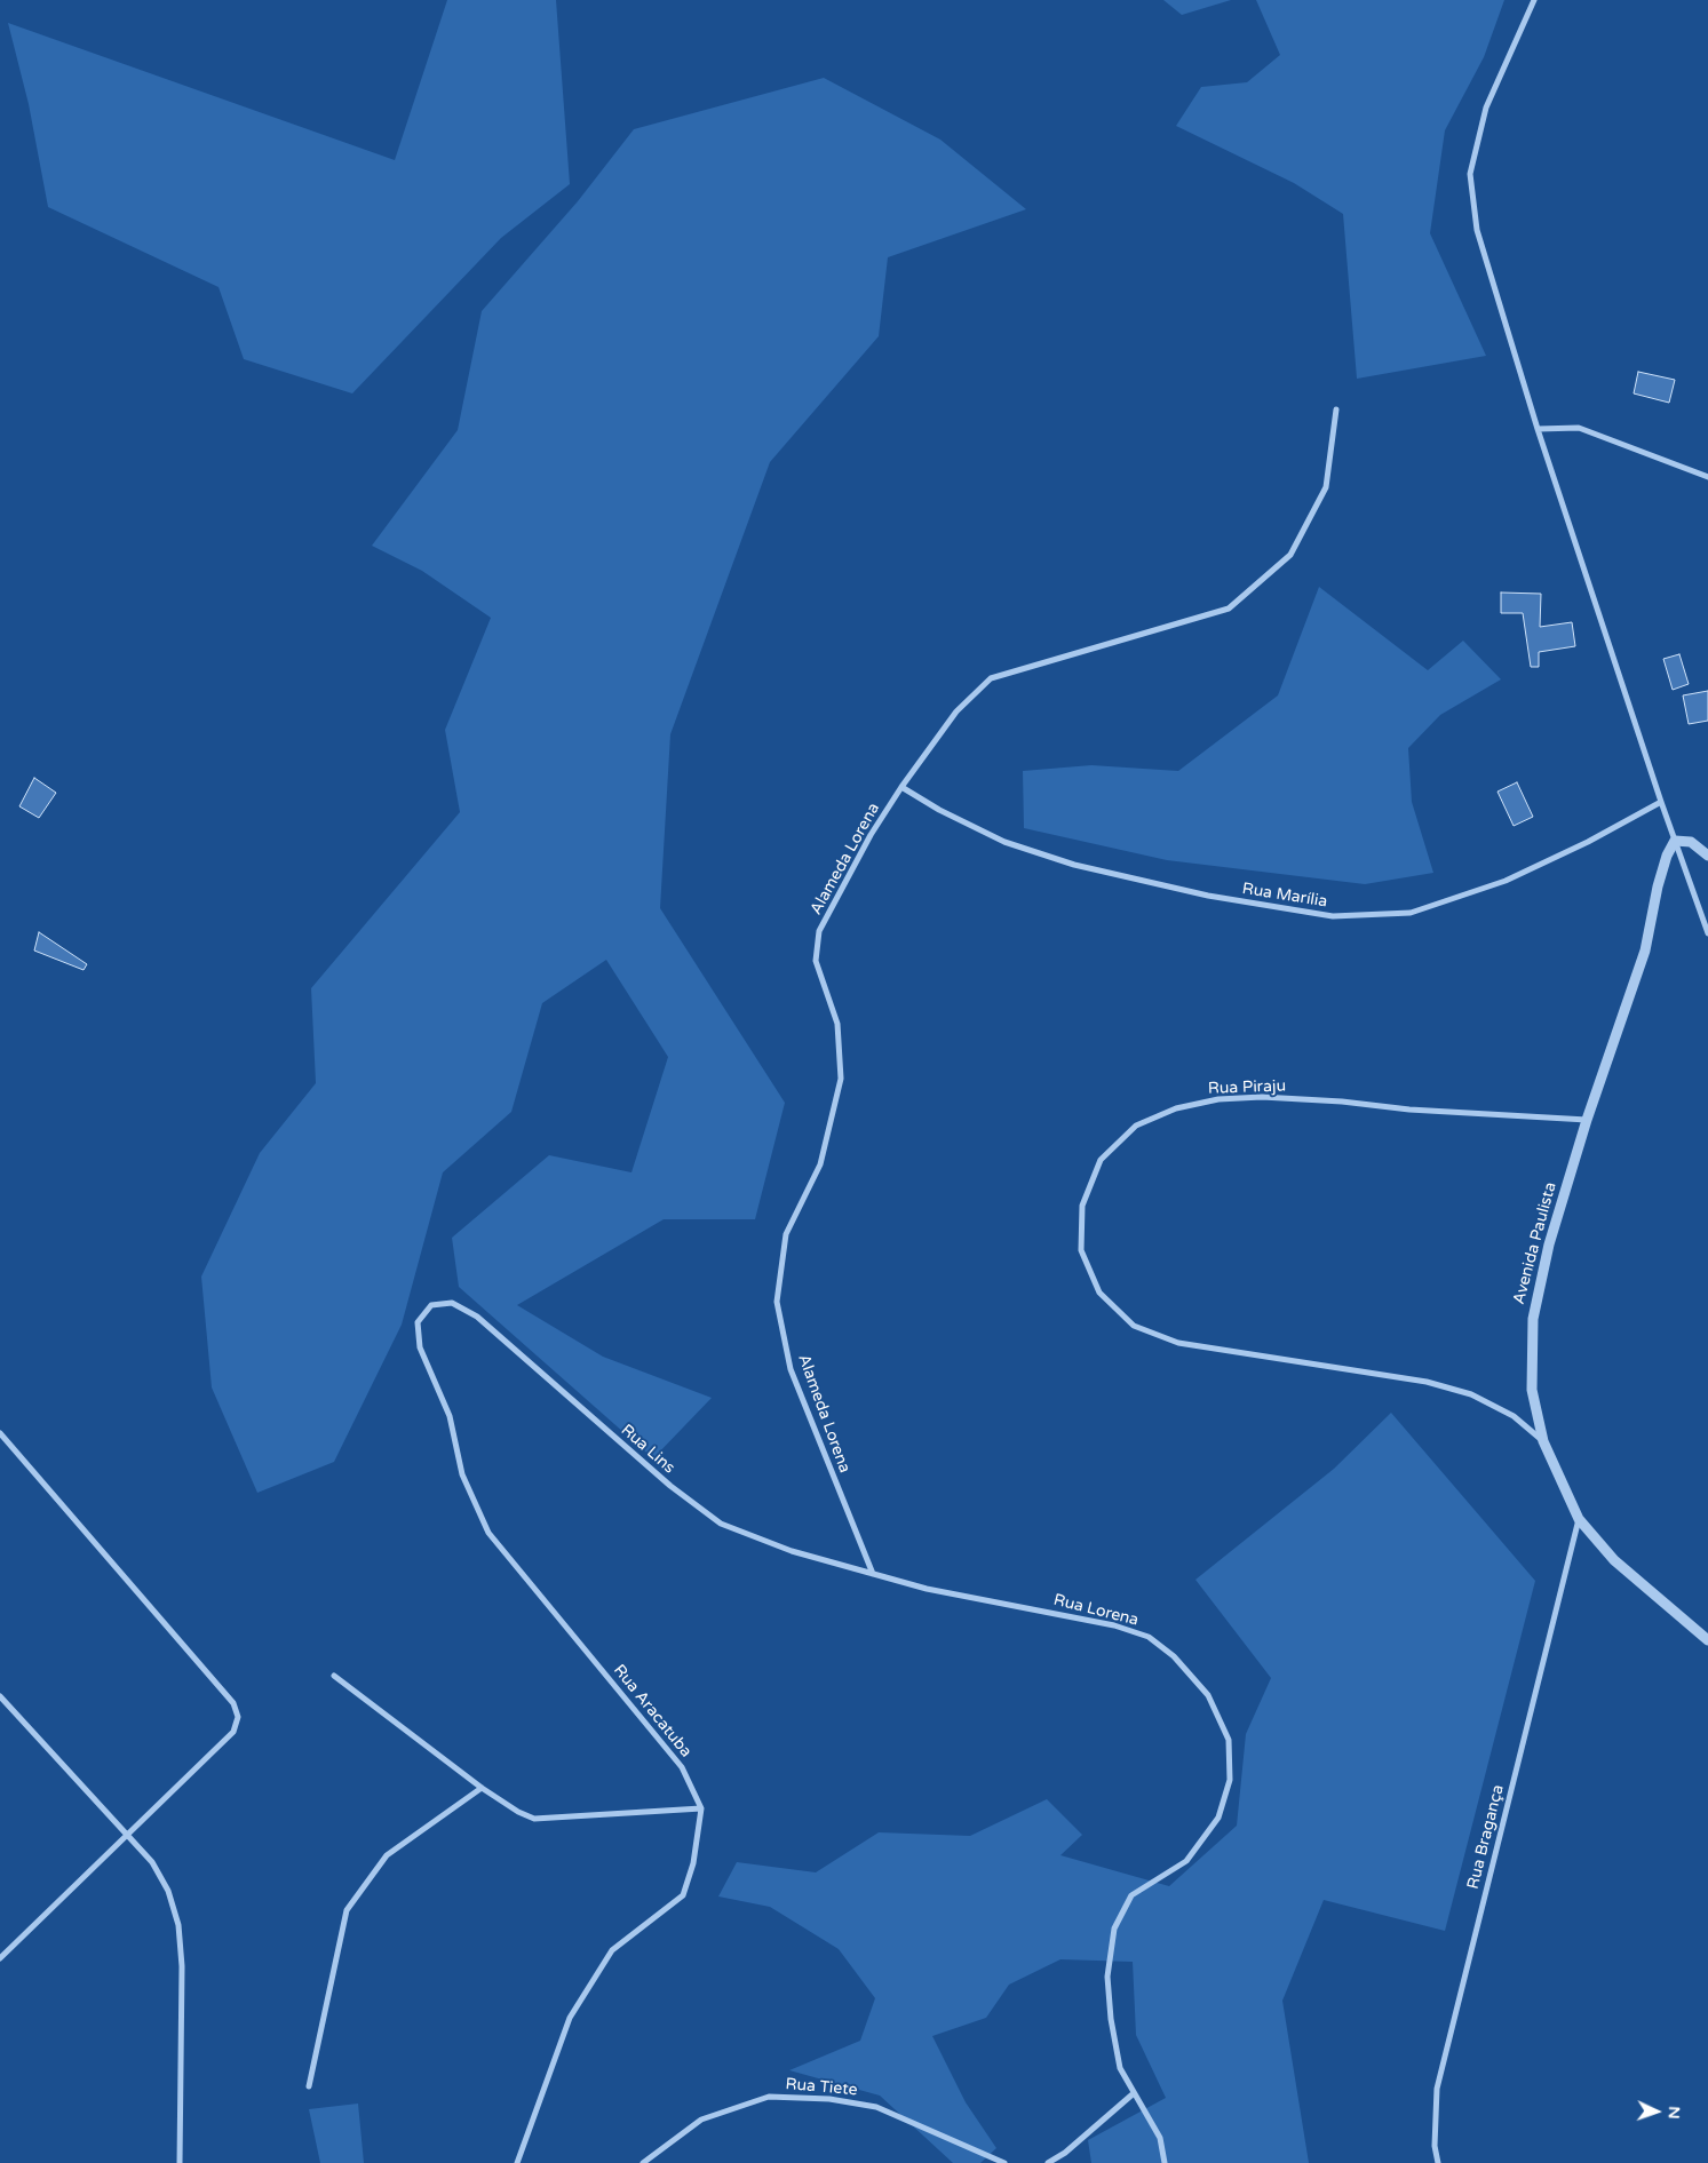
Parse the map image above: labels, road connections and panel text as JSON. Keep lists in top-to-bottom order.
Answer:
{
  "streets": {
    "street": [
      "Alameda Lorena",
      "Rua Marília",
      "Rua Piraju",
      "Avenida Paulista",
      "Rua Lins",
      "Rua Lorena",
      "Rua Aracatuba",
      "Rua Bragança",
      "Rua Tiete"
    ]
  },
  "crossings": [
    ["Alameda Lorena", "Rua Marília"],
    ["Alameda Lorena", "Rua Lins"],
    ["Alameda Lorena", "Rua Lorena"],
    ["Rua Piraju", "Avenida Paulista"],
    ["Avenida Paulista", "Rua Bragança"],
    ["Rua Lins", "Rua Lorena"],
    ["Rua Lins", "Rua Aracatuba"]
  ],
  "north": "right"
}
